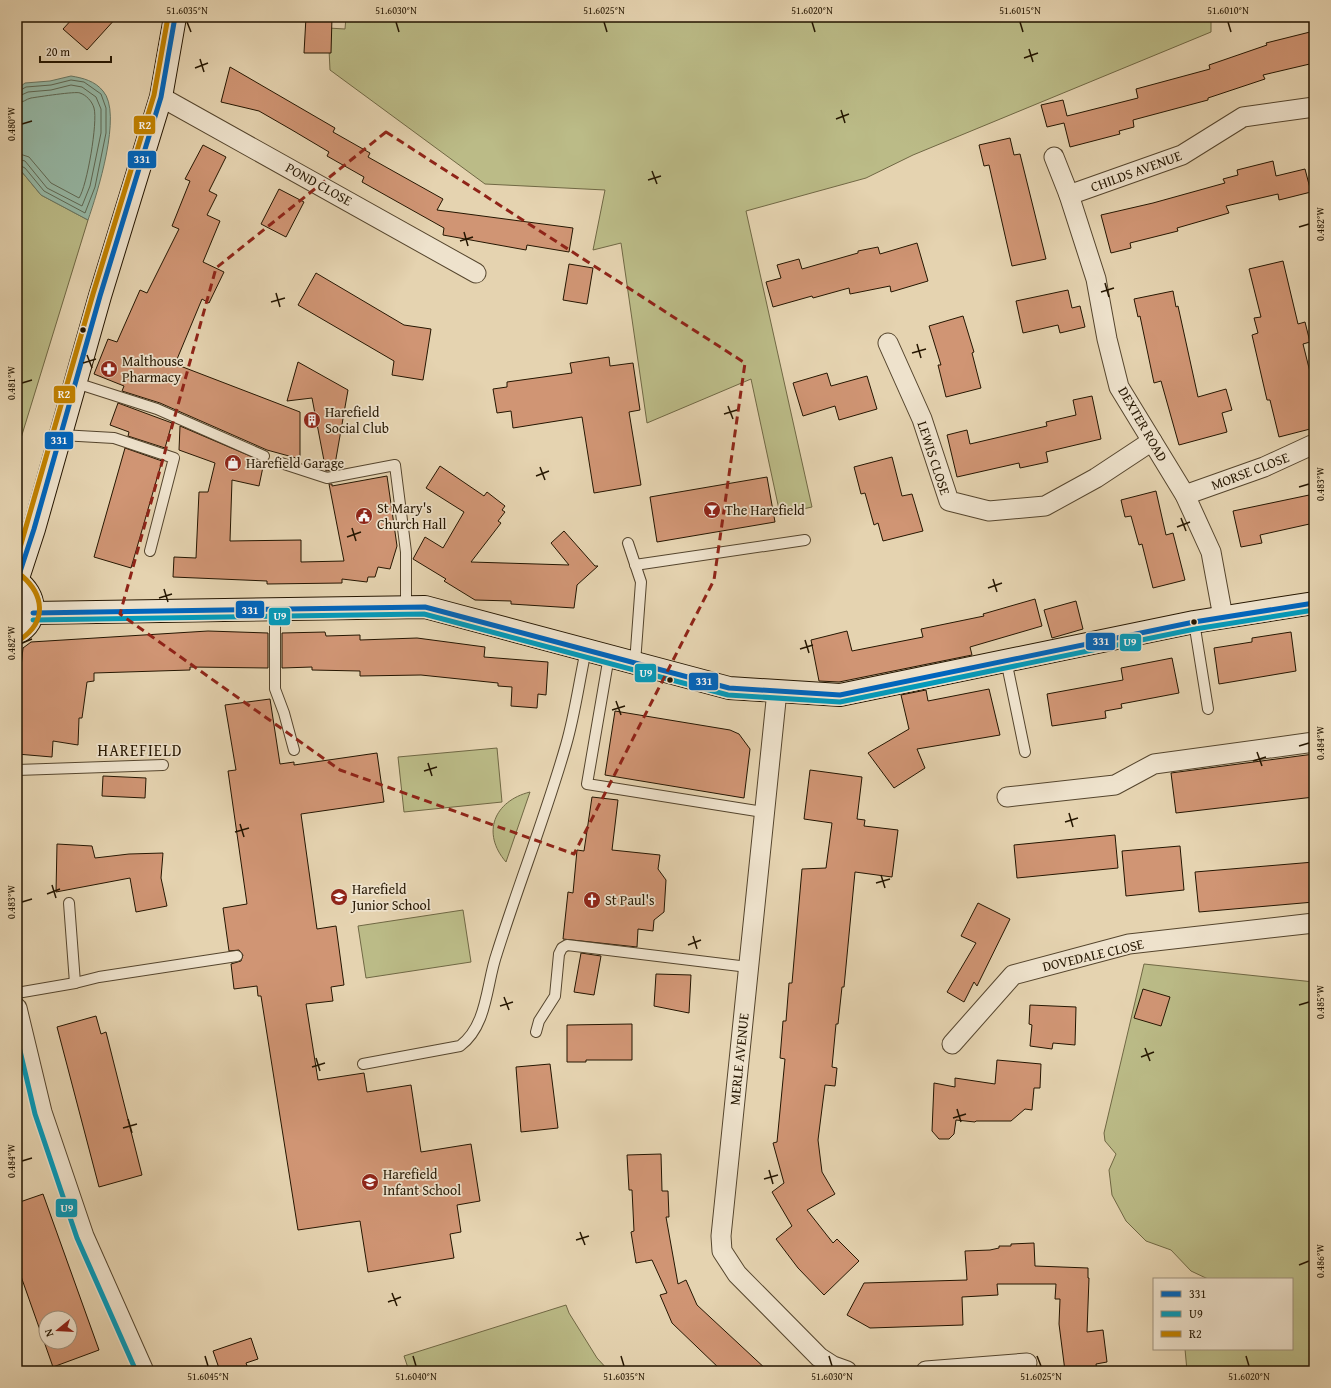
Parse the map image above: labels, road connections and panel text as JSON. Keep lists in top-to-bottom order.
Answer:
{
  "streets": {
    "street": [
      "CHILDS AVENUE",
      "POND CLOSE",
      "DEXTER ROAD",
      "LEWIS CLOSE",
      "MORSE CLOSE",
      "DOVEDALE CLOSE",
      "MERLE AVENUE"
    ]
  },
  "crossings": [
    ["CHILDS AVENUE", "DEXTER ROAD"],
    ["DEXTER ROAD", "LEWIS CLOSE"],
    ["DEXTER ROAD", "MORSE CLOSE"]
  ],
  "districts": ["HAREFIELD"],
  "places": {
    "pharmacy": ["Malthouse Pharmacy"],
    "building": ["Harefield Social Club"],
    "shop": ["Harefield Garage"],
    "bar": ["The Harefield"],
    "public building": ["St Mary's Church Hall"],
    "school or university": ["Harefield Junior School", "Harefield Infant School"],
    "church": ["St Paul's"]
  },
  "lines": ["transit line 331", "transit line R2", "transit line U9"],
  "legend": ["331", "U9", "R2"],
  "scale_bar": "20 m",
  "north": "left",
  "coordinates": [
    "51.6035°N",
    "51.6030°N",
    "51.6025°N",
    "51.6020°N",
    "51.6015°N",
    "51.6010°N",
    "0.480°W",
    "0.482°W",
    "0.481°W",
    "0.483°W",
    "0.484°W",
    "0.485°W",
    "0.486°W",
    "51.6045°N",
    "51.6040°N"
  ]
}
